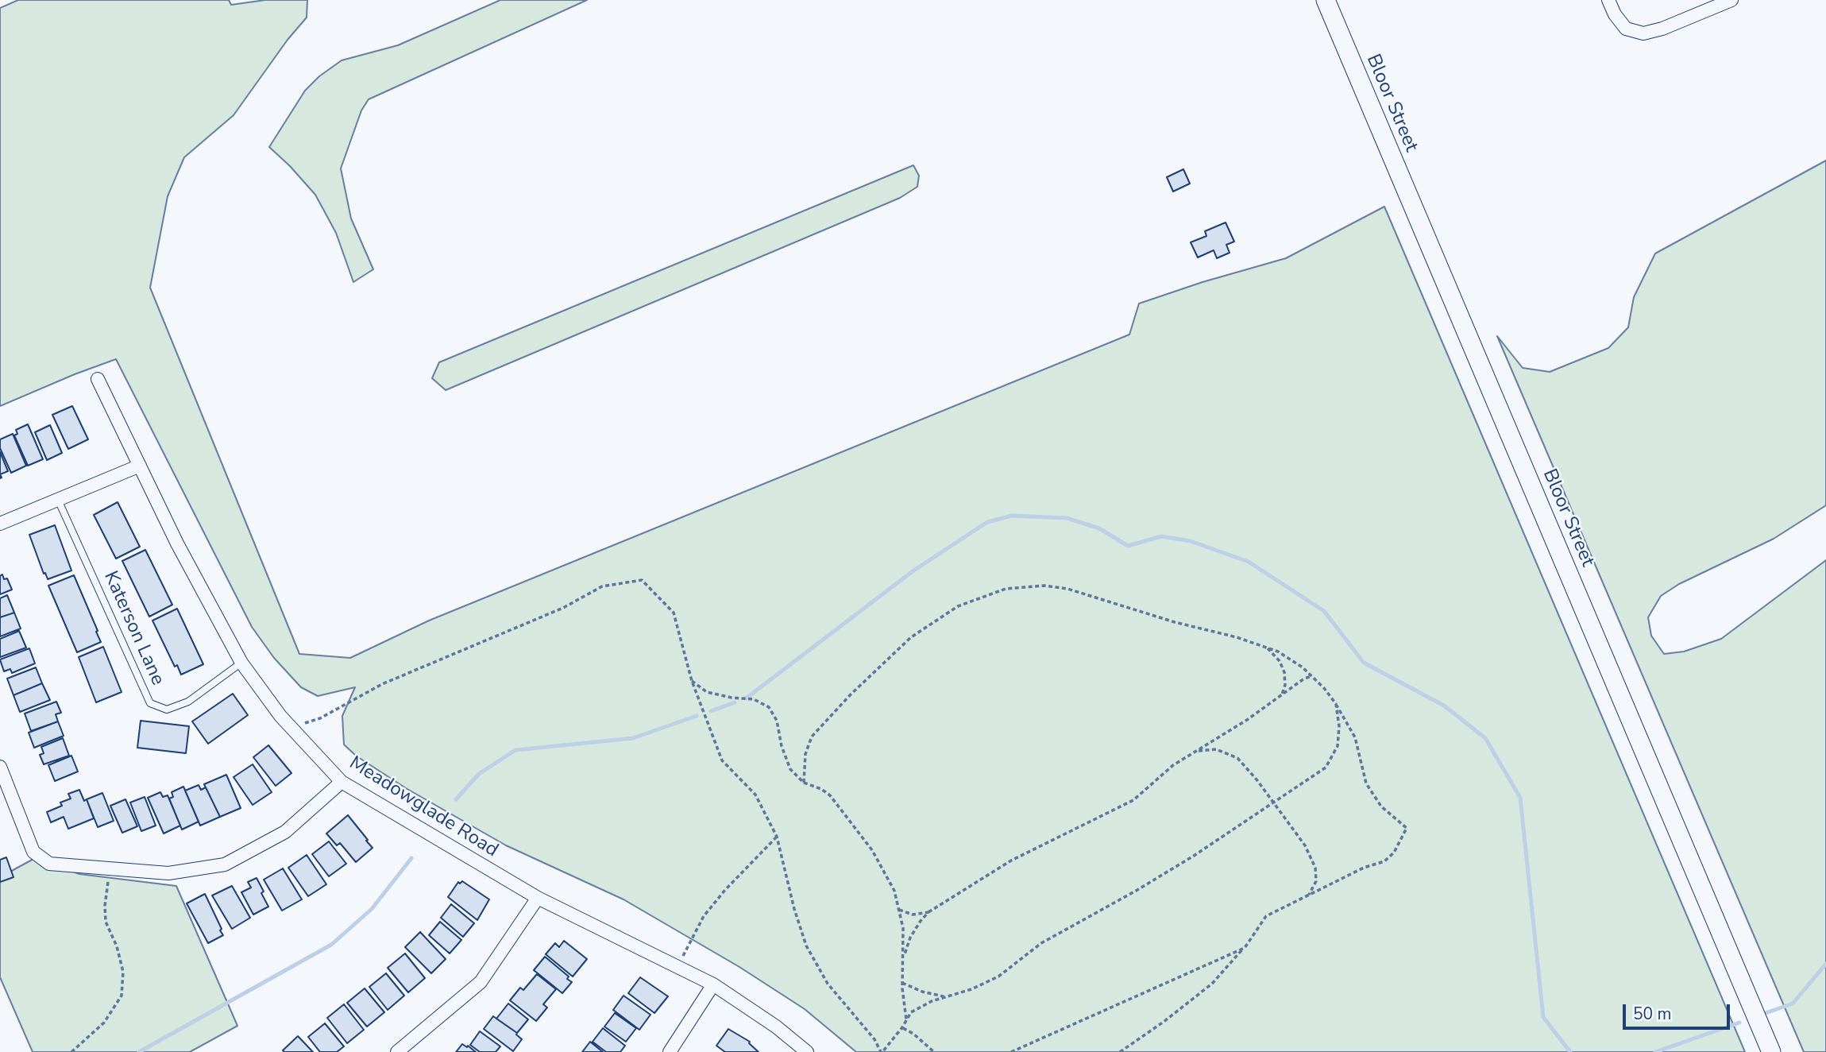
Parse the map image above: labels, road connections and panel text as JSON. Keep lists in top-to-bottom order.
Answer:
{
  "streets": {
    "main road": ["Bloor Street"],
    "street": ["Meadowglade Road"],
    "lane": ["Katerson Lane"]
  },
  "crossings": [
    ["Katerson Lane", "Meadowglade Road"]
  ],
  "scale_bar": "50 m"
}
